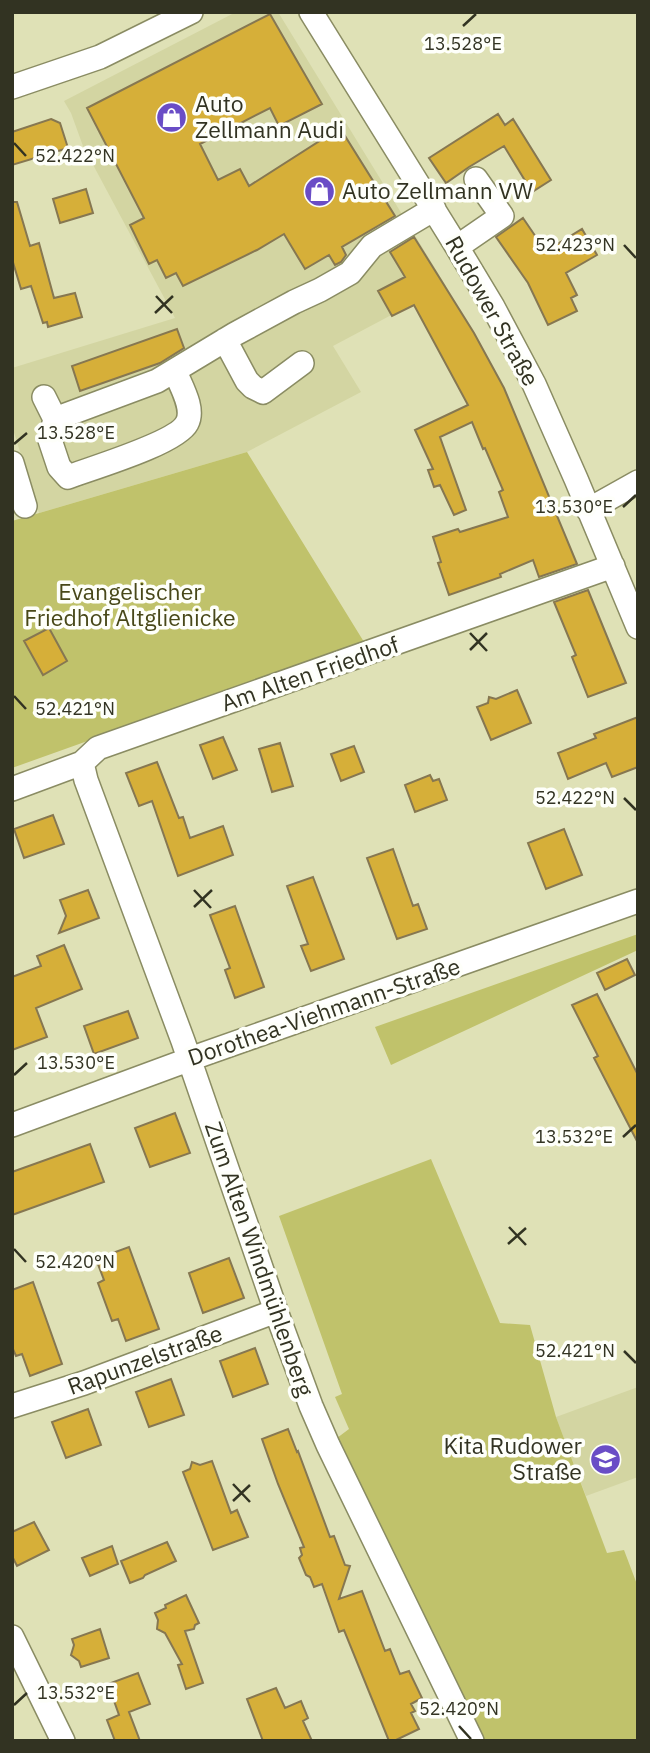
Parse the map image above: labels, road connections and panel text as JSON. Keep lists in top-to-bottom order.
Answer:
{
  "streets": {
    "street": [
      "Rudower Straße",
      "Am Alten Friedhof",
      "Dorothea-Viehmann-Straße",
      "Zum Alten Windmühlenberg",
      "Rapunzelstraße"
    ]
  },
  "crossings": [
    ["Rudower Straße", "Am Alten Friedhof"],
    ["Am Alten Friedhof", "Zum Alten Windmühlenberg"],
    ["Dorothea-Viehmann-Straße", "Zum Alten Windmühlenberg"],
    ["Zum Alten Windmühlenberg", "Rapunzelstraße"]
  ],
  "parks": ["Evangelischer Friedhof Altglienicke"],
  "places": {
    "shop": ["Auto Zellmann Audi", "Auto Zellmann VW"],
    "school or university": ["Kita Rudower Straße"]
  },
  "coordinates": [
    "13.528°E",
    "52.422°N",
    "52.423°N",
    "13.530°E",
    "52.421°N",
    "13.532°E",
    "52.420°N"
  ]
}
